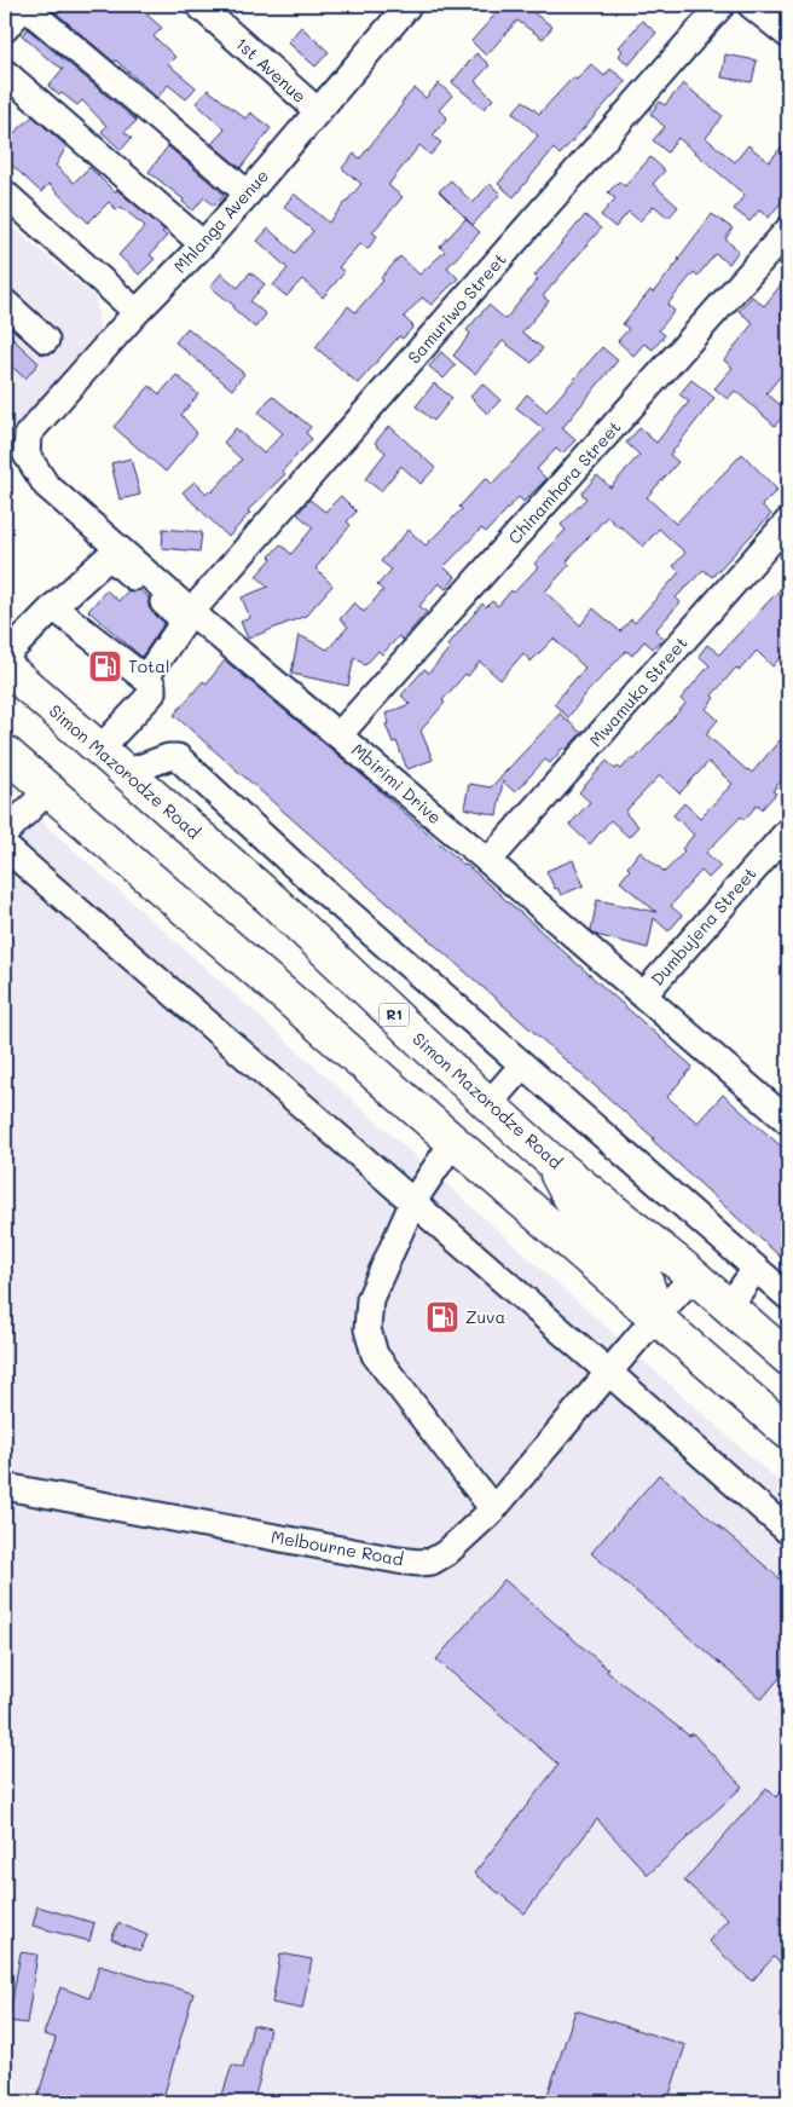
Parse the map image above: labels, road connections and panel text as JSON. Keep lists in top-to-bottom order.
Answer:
{
  "streets": {
    "highway": ["Simon Mazorodze Road", "R1"],
    "street": [
      "1st Avenue",
      "Mhlanga Avenue",
      "Samuriwo Street",
      "Chinamhora Street",
      "Mwamuka Street",
      "Mbirimi Drive",
      "Dumbujena Street",
      "Melbourne Road"
    ]
  },
  "crossings": [
    ["1st Avenue", "Mhlanga Avenue"],
    ["Mhlanga Avenue", "Mbirimi Drive"],
    ["Samuriwo Street", "Mbirimi Drive"],
    ["Chinamhora Street", "Mbirimi Drive"],
    ["Mwamuka Street", "Mbirimi Drive"],
    ["Simon Mazorodze Road", "Melbourne Road"],
    ["Mbirimi Drive", "Dumbujena Street"]
  ],
  "places": {
    "fuel station": ["Total", "Zuva"]
  }
}
